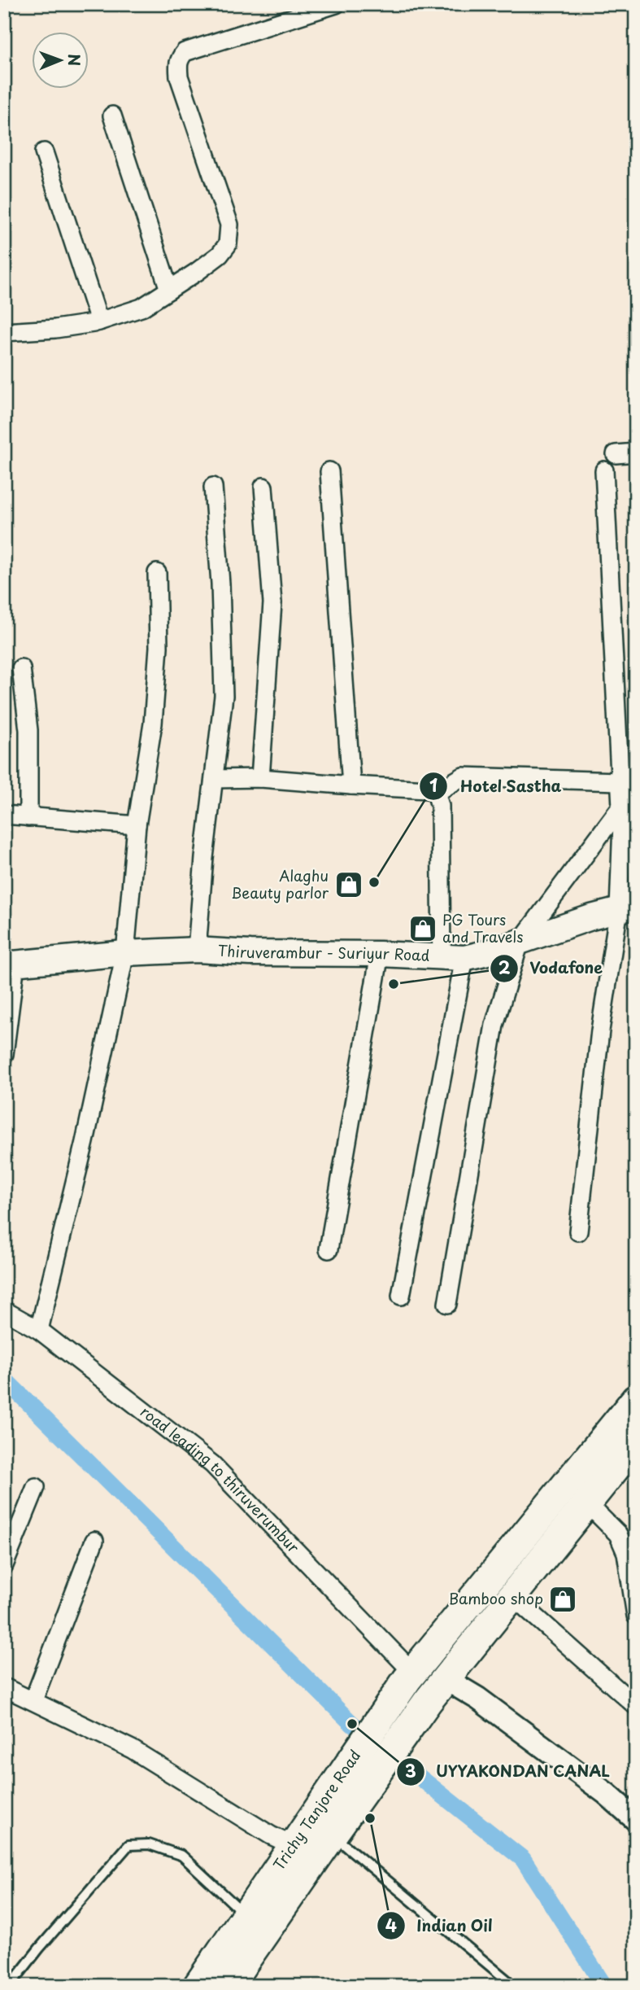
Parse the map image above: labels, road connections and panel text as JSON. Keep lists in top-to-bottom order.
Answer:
{
  "streets": {
    "highway": ["Trichy Tanjore Road"],
    "main road": ["Thiruverambur - Suriyur Road"],
    "street": ["road leading to thiruverumbur"]
  },
  "crossings": [
    ["road leading to thiruverumbur", "Trichy Tanjore Road"]
  ],
  "places": {
    "other": [
      "Hotel Sastha",
      "Vodafone",
      "UYYAKONDAN CANAL",
      "Indian Oil"
    ],
    "shop": ["Alaghu Beauty parlor", "PG Tours and Travels", "Bamboo shop"]
  },
  "north": "right"
}
